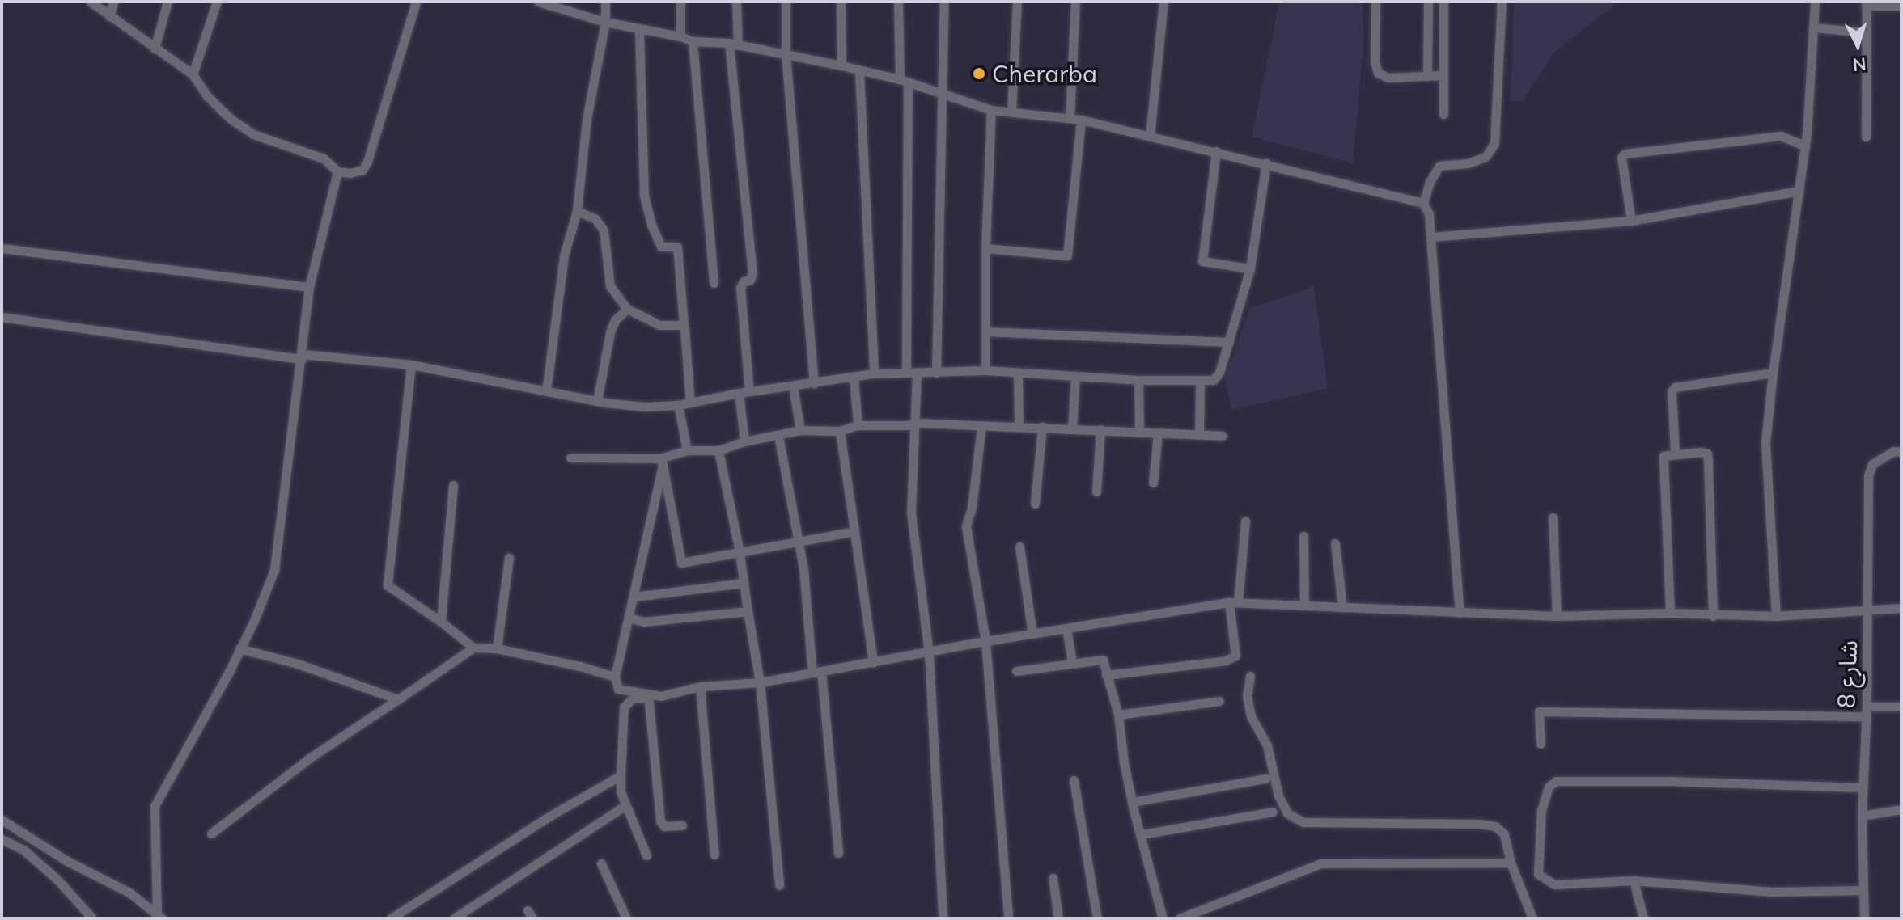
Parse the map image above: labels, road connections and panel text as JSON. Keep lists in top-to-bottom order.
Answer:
{
  "streets": {
    "street": ["شارع 8"]
  },
  "places": ["Cherarba"],
  "north": "bottom"
}
